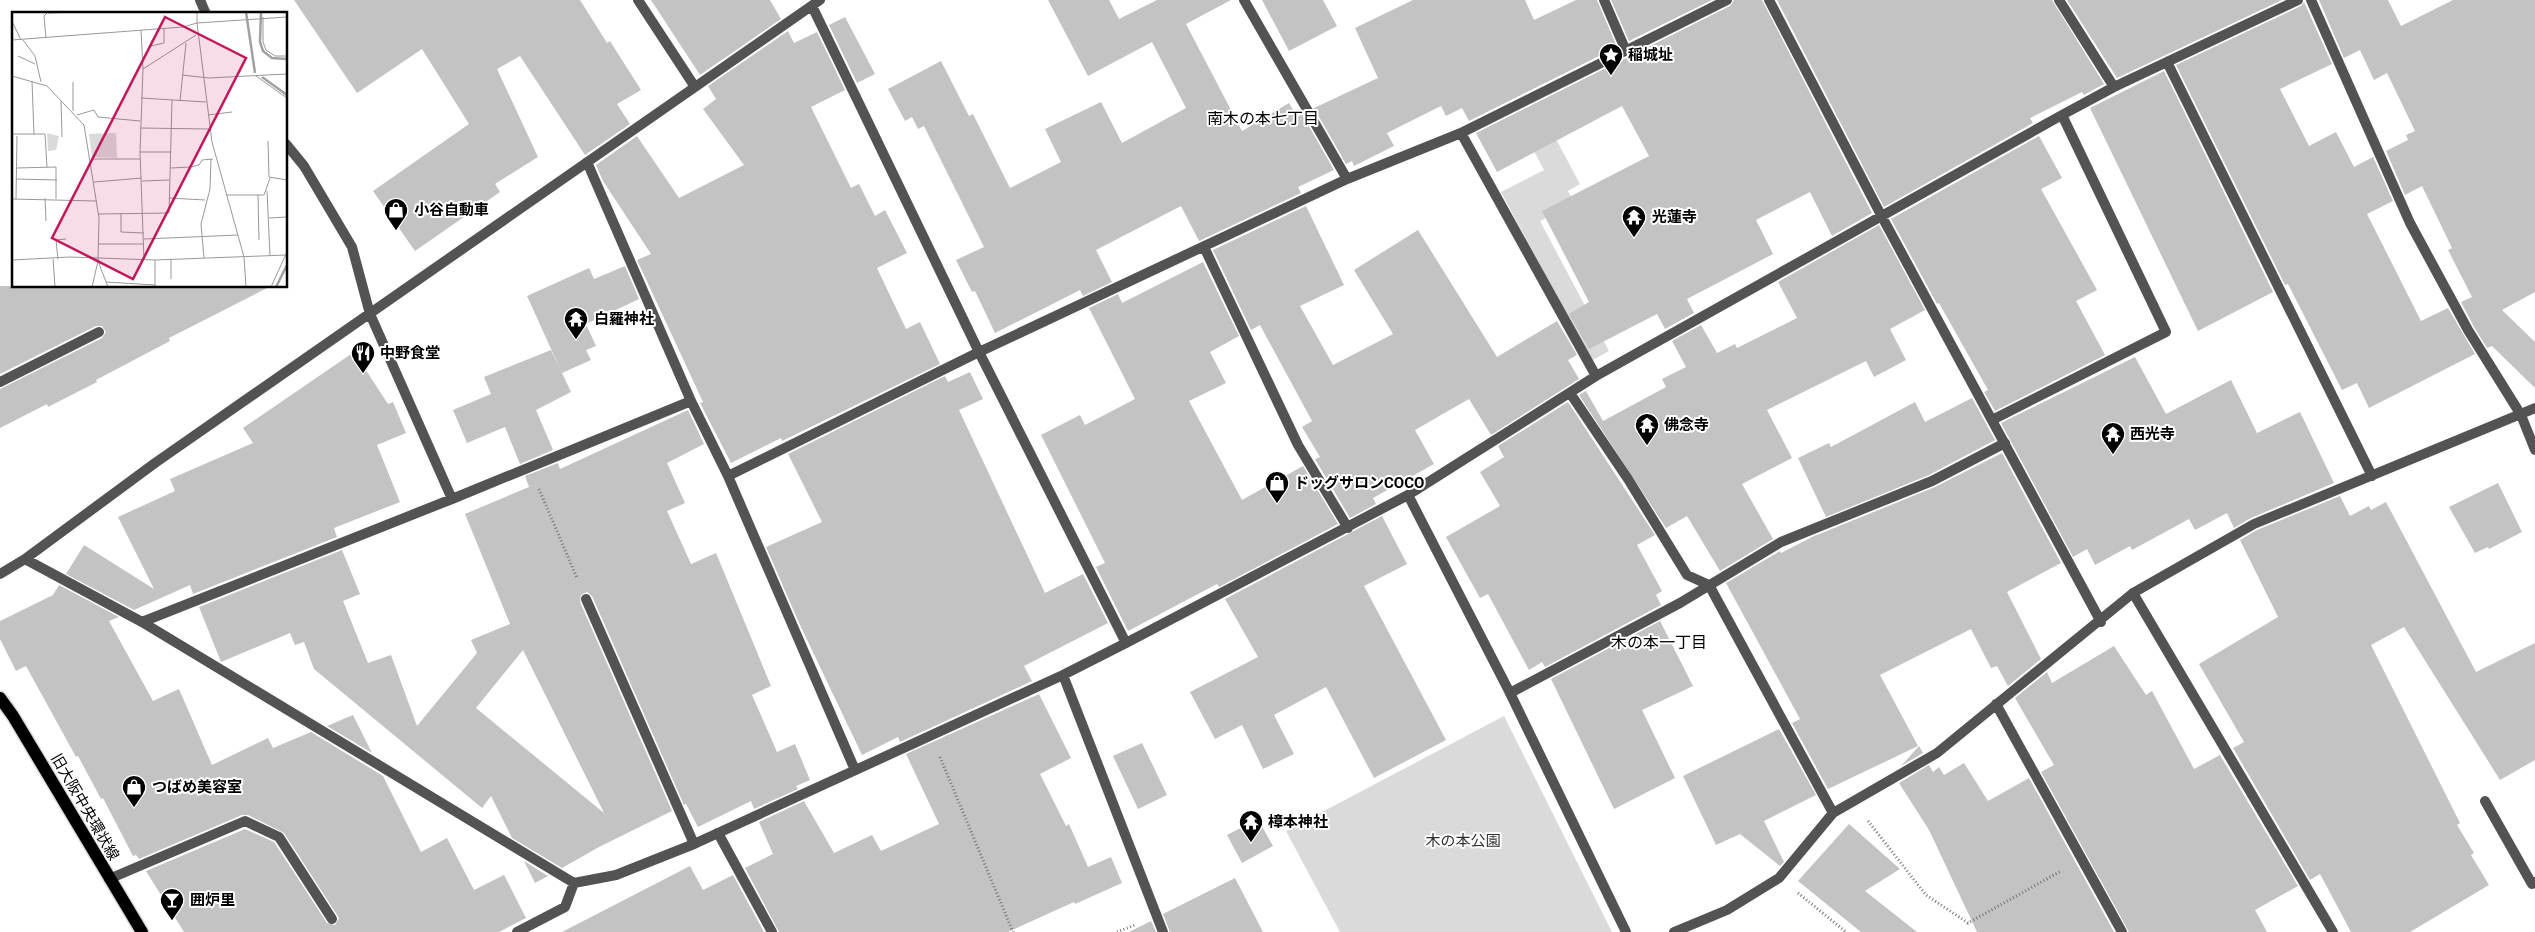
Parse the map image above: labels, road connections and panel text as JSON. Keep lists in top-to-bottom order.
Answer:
{
  "streets": {
    "main road": ["旧大阪中央環状線"]
  },
  "districts": ["南木の本七丁目", "木の本一丁目"],
  "parks": ["木の本公園"],
  "places": {
    "place": ["稲城址"],
    "shop": ["小谷自動車", "ドッグサロンCOCO", "つばめ美容室"],
    "temple": [
      "光蓮寺",
      "白羅神社",
      "佛念寺",
      "西光寺",
      "樟本神社"
    ],
    "restaurant": ["中野食堂"],
    "bar": ["囲炉里"]
  }
}
